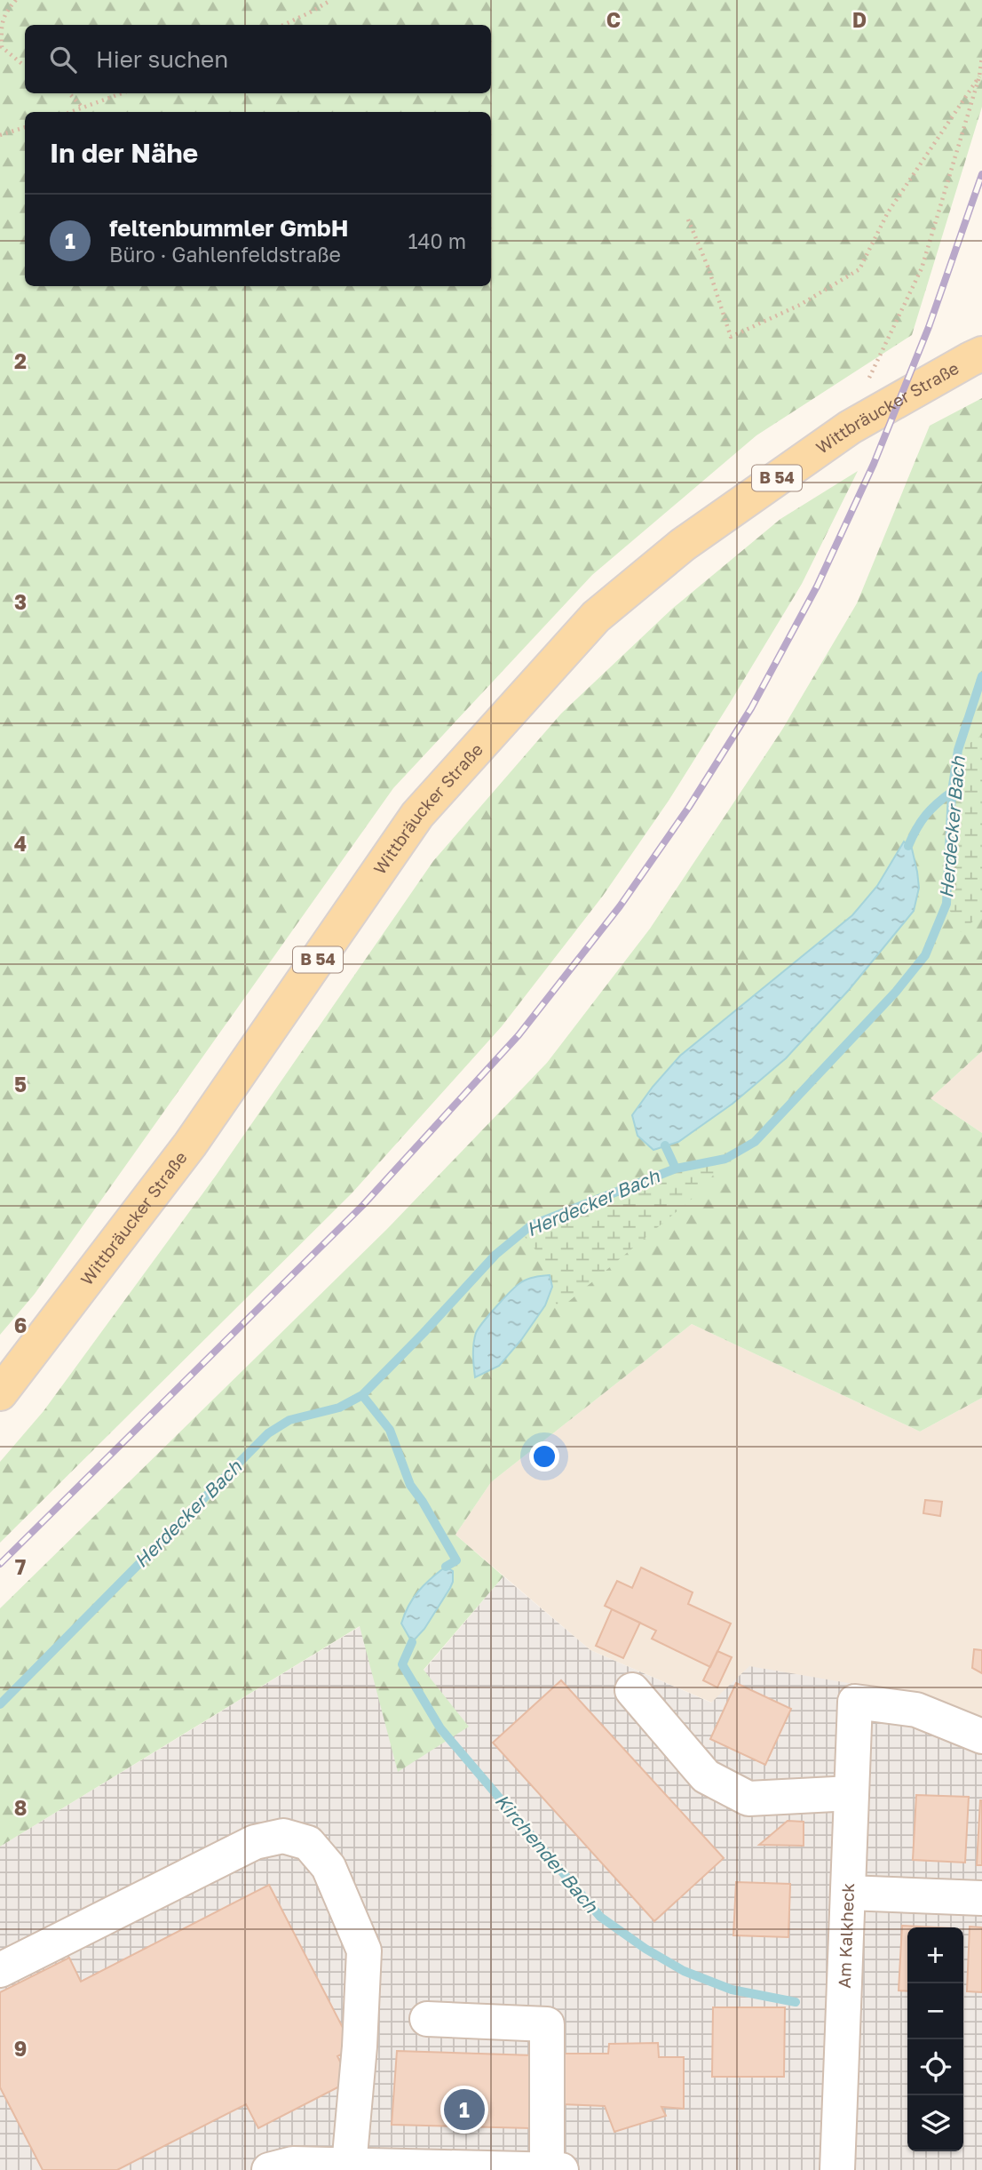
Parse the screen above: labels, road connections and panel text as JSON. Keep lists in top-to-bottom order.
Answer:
{
  "streets": {
    "main road": ["Wittbräucker Straße", "B 54"],
    "street": ["Am Kalkheck"]
  },
  "water": ["Herdecker Bach", "Kirchender Bach"],
  "page": {
    "search": "Hier suchen",
    "heading": "In der Nähe",
    "list": [
      {
        "mark": "1",
        "name": "feltenbummler GmbH",
        "note": "Büro · Gahlenfeldstraße",
        "value": "140 m"
      }
    ],
    "map_buttons": ["+", "−"],
    "pins": "1"
  },
  "grid": {
    "columns": ["C", "D"],
    "rows": [
      "2",
      "3",
      "4",
      "5",
      "6",
      "7",
      "8",
      "9"
    ]
  }
}
